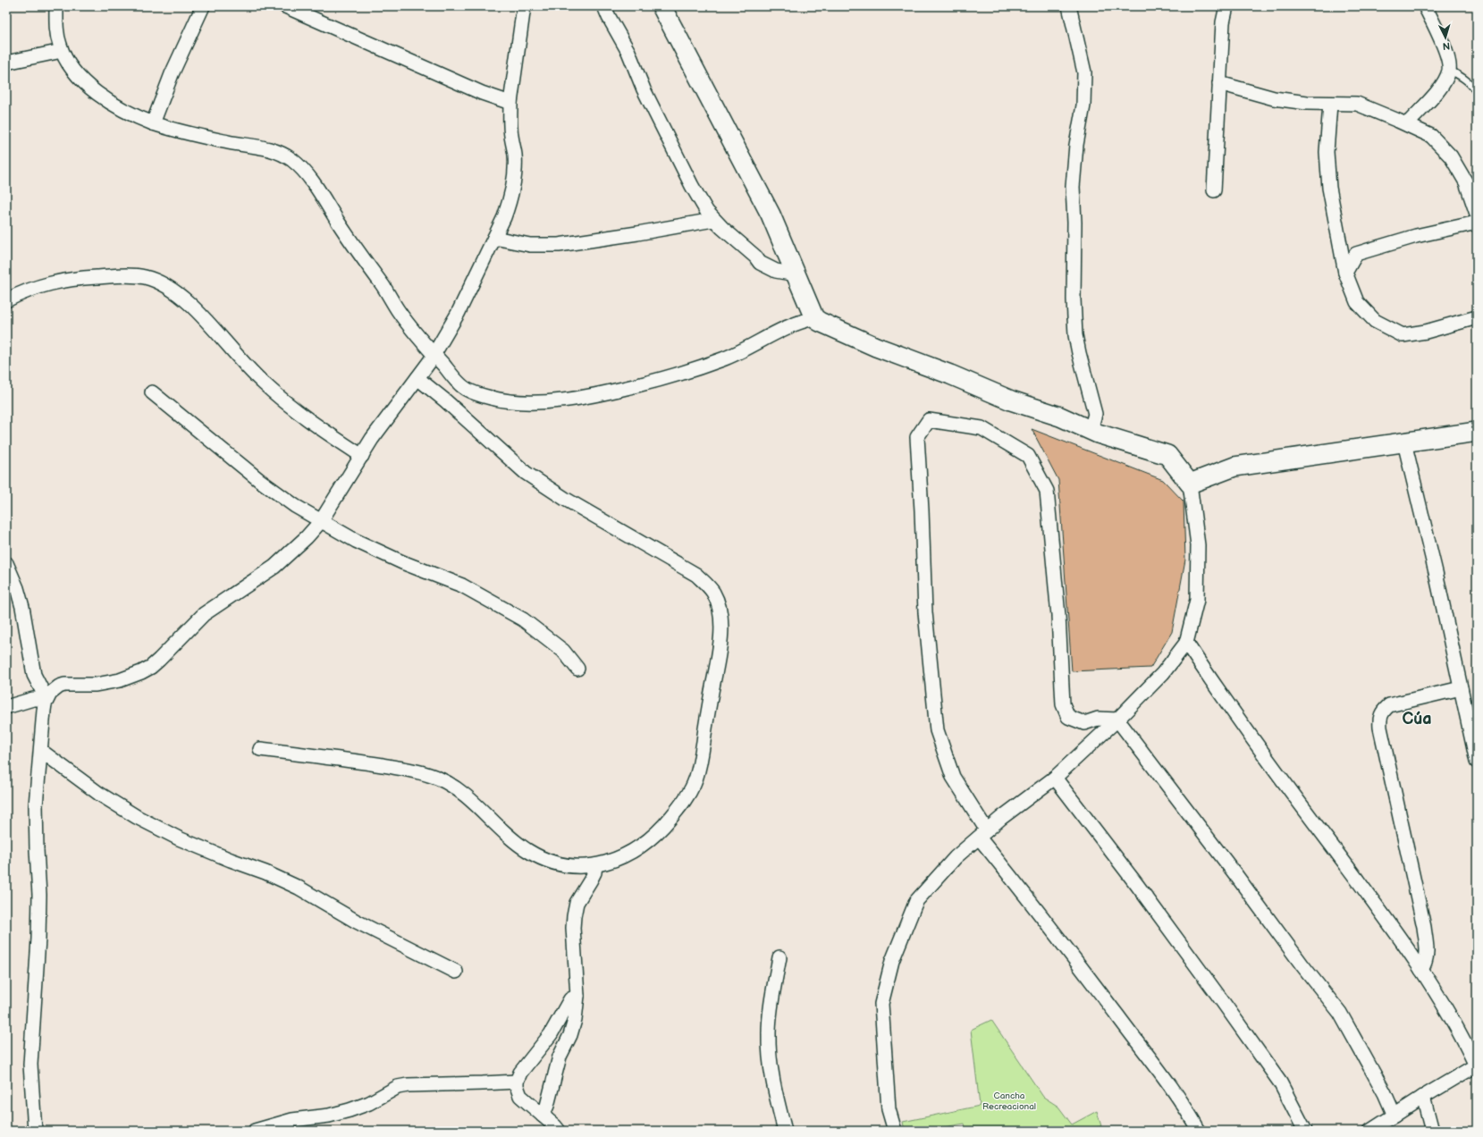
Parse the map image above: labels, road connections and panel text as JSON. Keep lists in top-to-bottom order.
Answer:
{
  "districts": ["Cúa"],
  "parks": ["Cancha Recreacional"],
  "north": "bottom"
}
